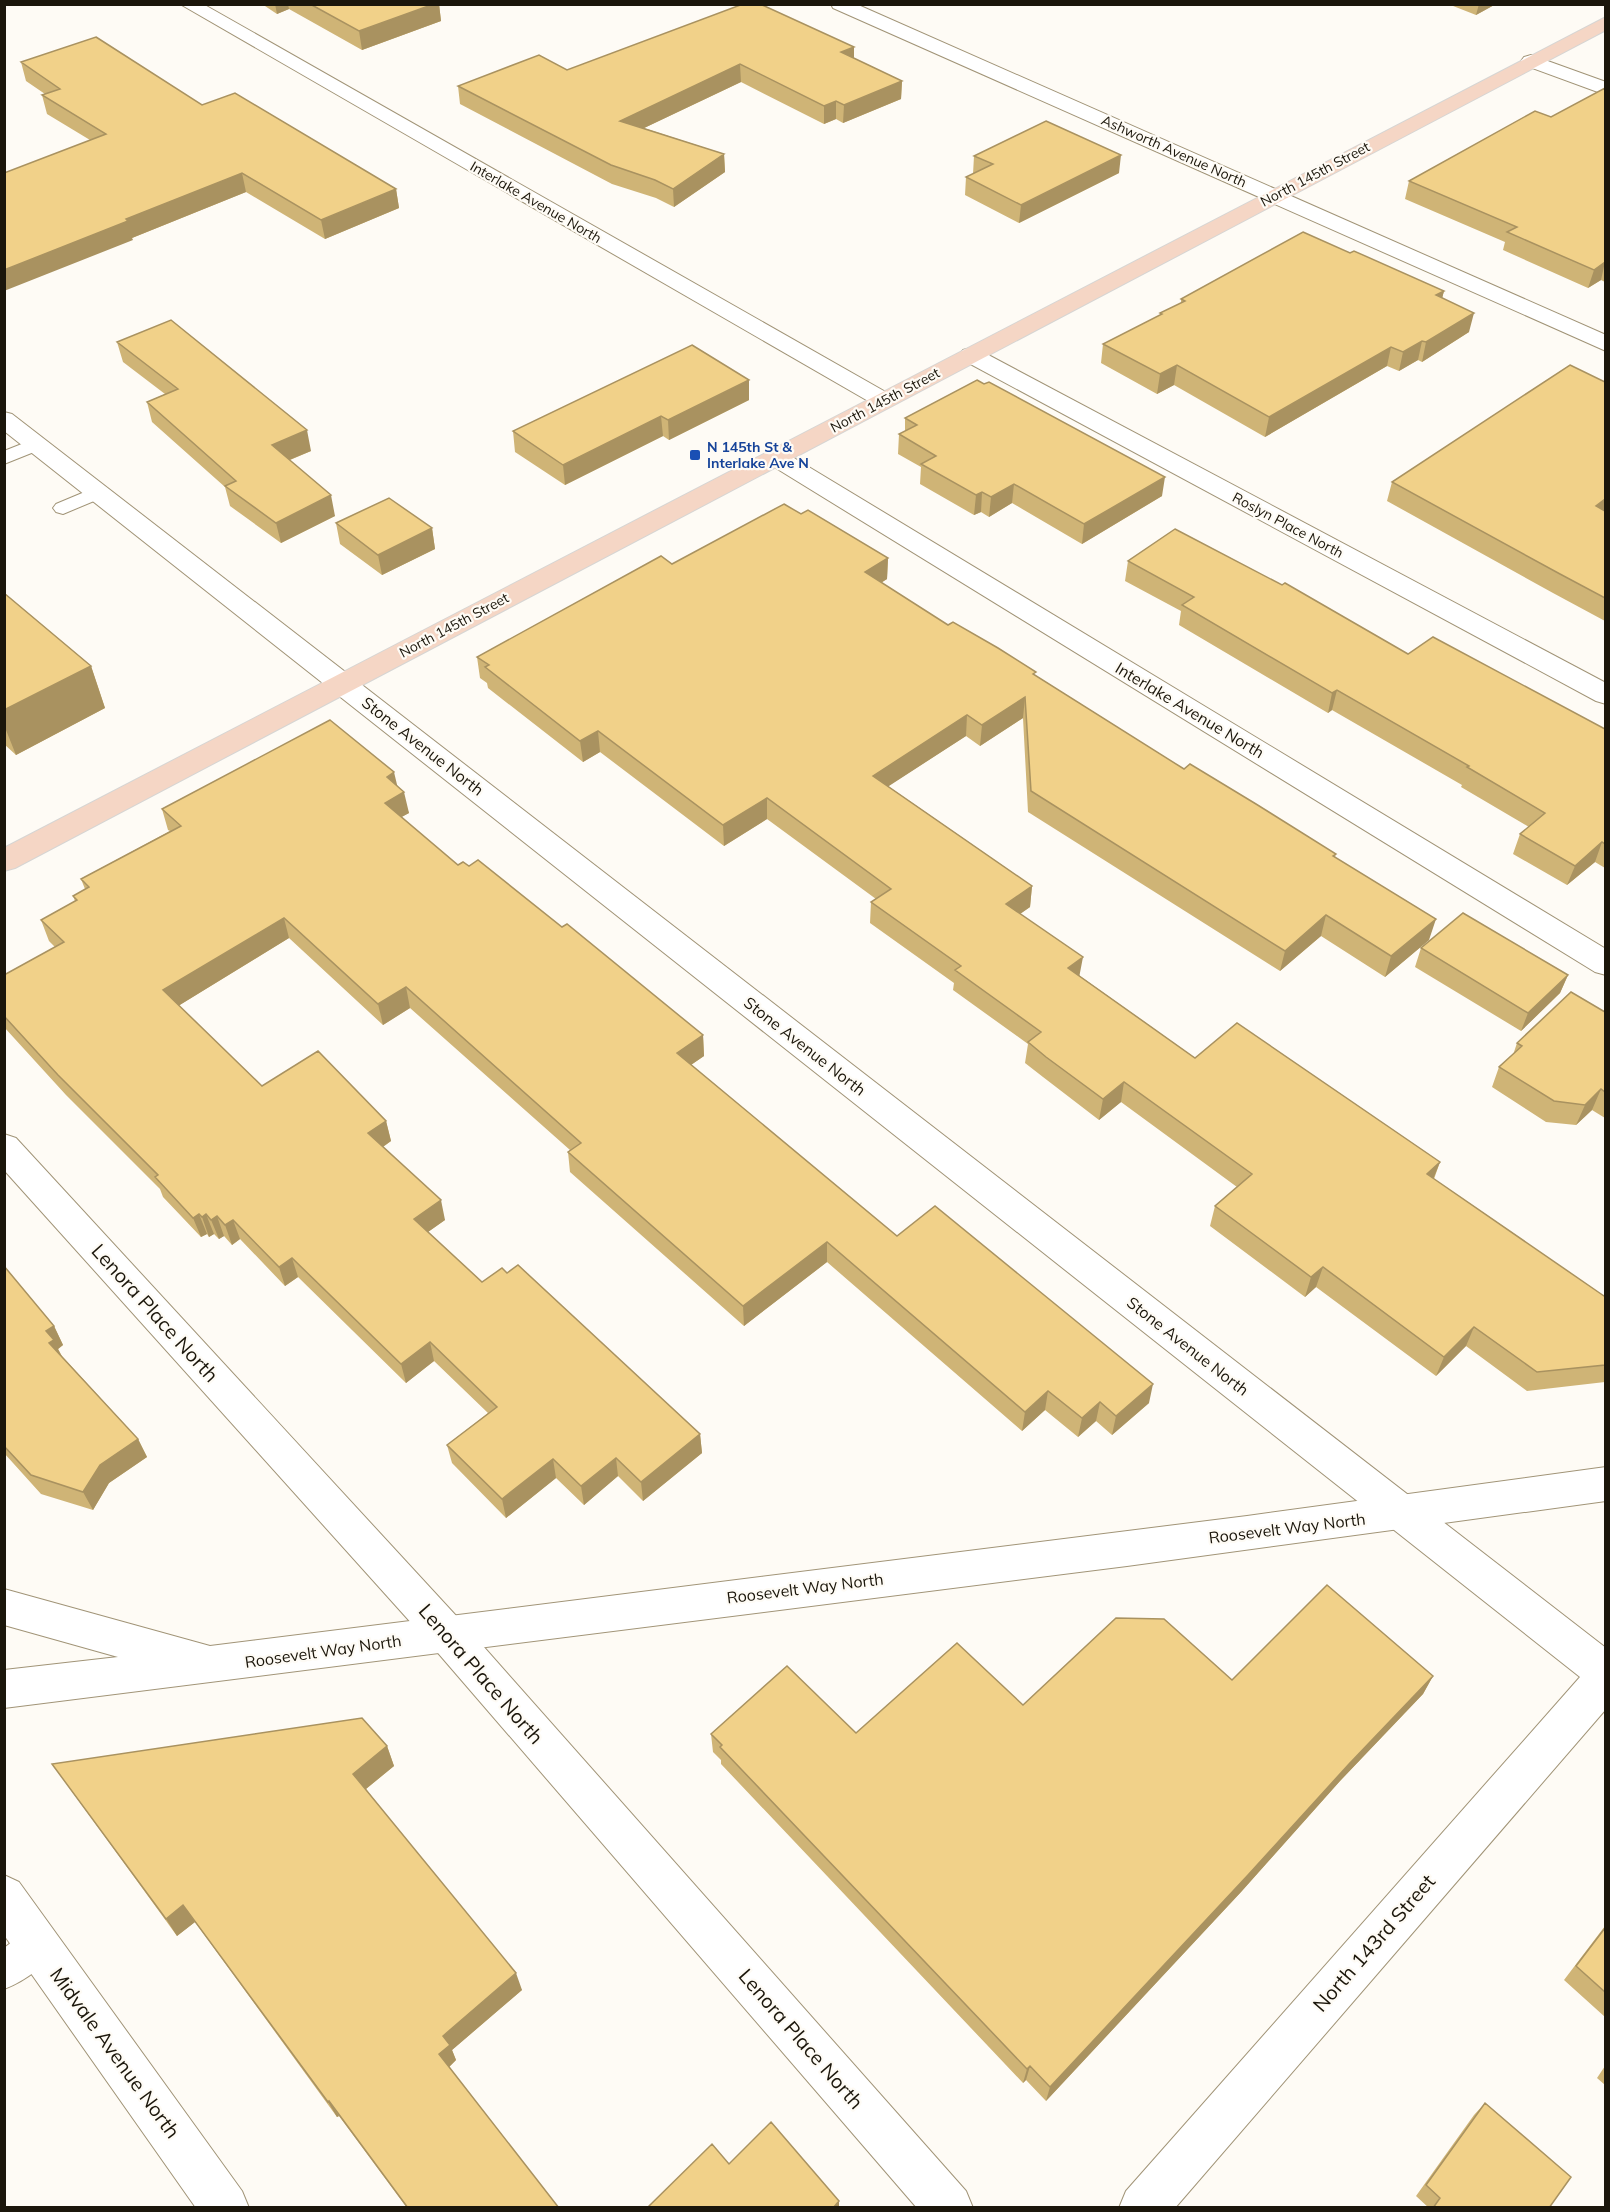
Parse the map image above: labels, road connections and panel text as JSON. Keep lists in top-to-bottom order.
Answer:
{
  "streets": {
    "main road": ["North 145th Street"],
    "street": [
      "Ashworth Avenue North",
      "Interlake Avenue North",
      "Roslyn Place North",
      "Stone Avenue North",
      "Lenora Place North",
      "Roosevelt Way North",
      "North 143rd Street",
      "Midvale Avenue North"
    ]
  },
  "crossings": [
    ["Ashworth Avenue North", "North 145th Street"],
    ["North 145th Street", "Interlake Avenue North"],
    ["North 145th Street", "Roslyn Place North"],
    ["North 145th Street", "Stone Avenue North"],
    ["Stone Avenue North", "Roosevelt Way North"],
    ["Lenora Place North", "Roosevelt Way North"]
  ],
  "places": {
    "transit": ["N 145th St & Interlake Ave N"]
  }
}
